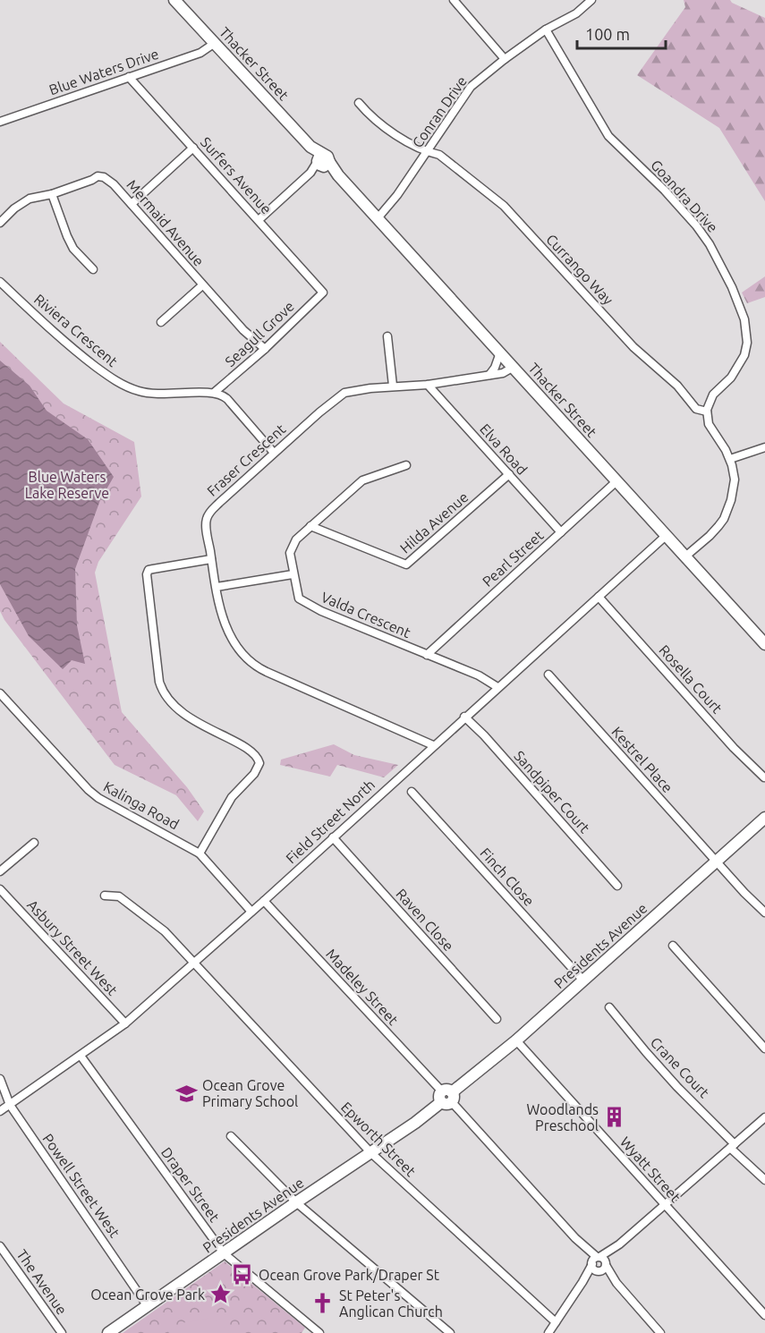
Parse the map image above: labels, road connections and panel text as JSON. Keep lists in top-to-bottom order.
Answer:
{
  "streets": {
    "street": [
      "Thacker Street",
      "Blue Waters Drive",
      "Conran Drive",
      "Surfers Avenue",
      "Goandra Drive",
      "Mermaid Avenue",
      "Currango Way",
      "Riviera Crescent",
      "Seagull Grove",
      "Elva Road",
      "Fraser Crescent",
      "Hilda Avenue",
      "Pearl Street",
      "Valda Crescent",
      "Rosella Court",
      "Kestrel Place",
      "Sandpiper Court",
      "Kalinga Road",
      "Field Street North",
      "Finch Close",
      "Raven Close",
      "Presidents Avenue",
      "Asbury Street West",
      "Madeley Street",
      "Crane Court",
      "Epworth Street",
      "Wyatt Street",
      "Draper Street",
      "Powell Street West",
      "The Avenue"
    ]
  },
  "crossings": [
    ["Thacker Street", "Blue Waters Drive"],
    ["Thacker Street", "Conran Drive"],
    ["Thacker Street", "Fraser Crescent"],
    ["Thacker Street", "Pearl Street"],
    ["Thacker Street", "Field Street North"],
    ["Blue Waters Drive", "Surfers Avenue"],
    ["Conran Drive", "Goandra Drive"],
    ["Conran Drive", "Currango Way"],
    ["Surfers Avenue", "Seagull Grove"],
    ["Goandra Drive", "Currango Way"],
    ["Mermaid Avenue", "Seagull Grove"],
    ["Riviera Crescent", "Seagull Grove"],
    ["Elva Road", "Fraser Crescent"],
    ["Elva Road", "Hilda Avenue"],
    ["Elva Road", "Pearl Street"],
    ["Fraser Crescent", "Field Street North"],
    ["Hilda Avenue", "Valda Crescent"],
    ["Pearl Street", "Valda Crescent"],
    ["Valda Crescent", "Field Street North"],
    ["Rosella Court", "Field Street North"],
    ["Kestrel Place", "Presidents Avenue"],
    ["Sandpiper Court", "Field Street North"],
    ["Kalinga Road", "Field Street North"],
    ["Field Street North", "Raven Close"],
    ["Field Street North", "Asbury Street West"],
    ["Field Street North", "Madeley Street"],
    ["Field Street North", "Epworth Street"],
    ["Field Street North", "Draper Street"],
    ["Field Street North", "Powell Street West"],
    ["Finch Close", "Presidents Avenue"],
    ["Presidents Avenue", "Madeley Street"],
    ["Presidents Avenue", "Epworth Street"],
    ["Presidents Avenue", "Wyatt Street"],
    ["Presidents Avenue", "Draper Street"],
    ["Presidents Avenue", "Powell Street West"]
  ],
  "parks": ["Blue Waters Lake Reserve"],
  "places": {
    "school or university": ["Ocean Grove Primary School"],
    "building": ["Woodlands Preschool"],
    "bus stop": ["Ocean Grove Park/Draper St"],
    "place": ["Ocean Grove Park"],
    "church": ["St Peter's Anglican Church"]
  },
  "scale_bar": "100 m"
}
